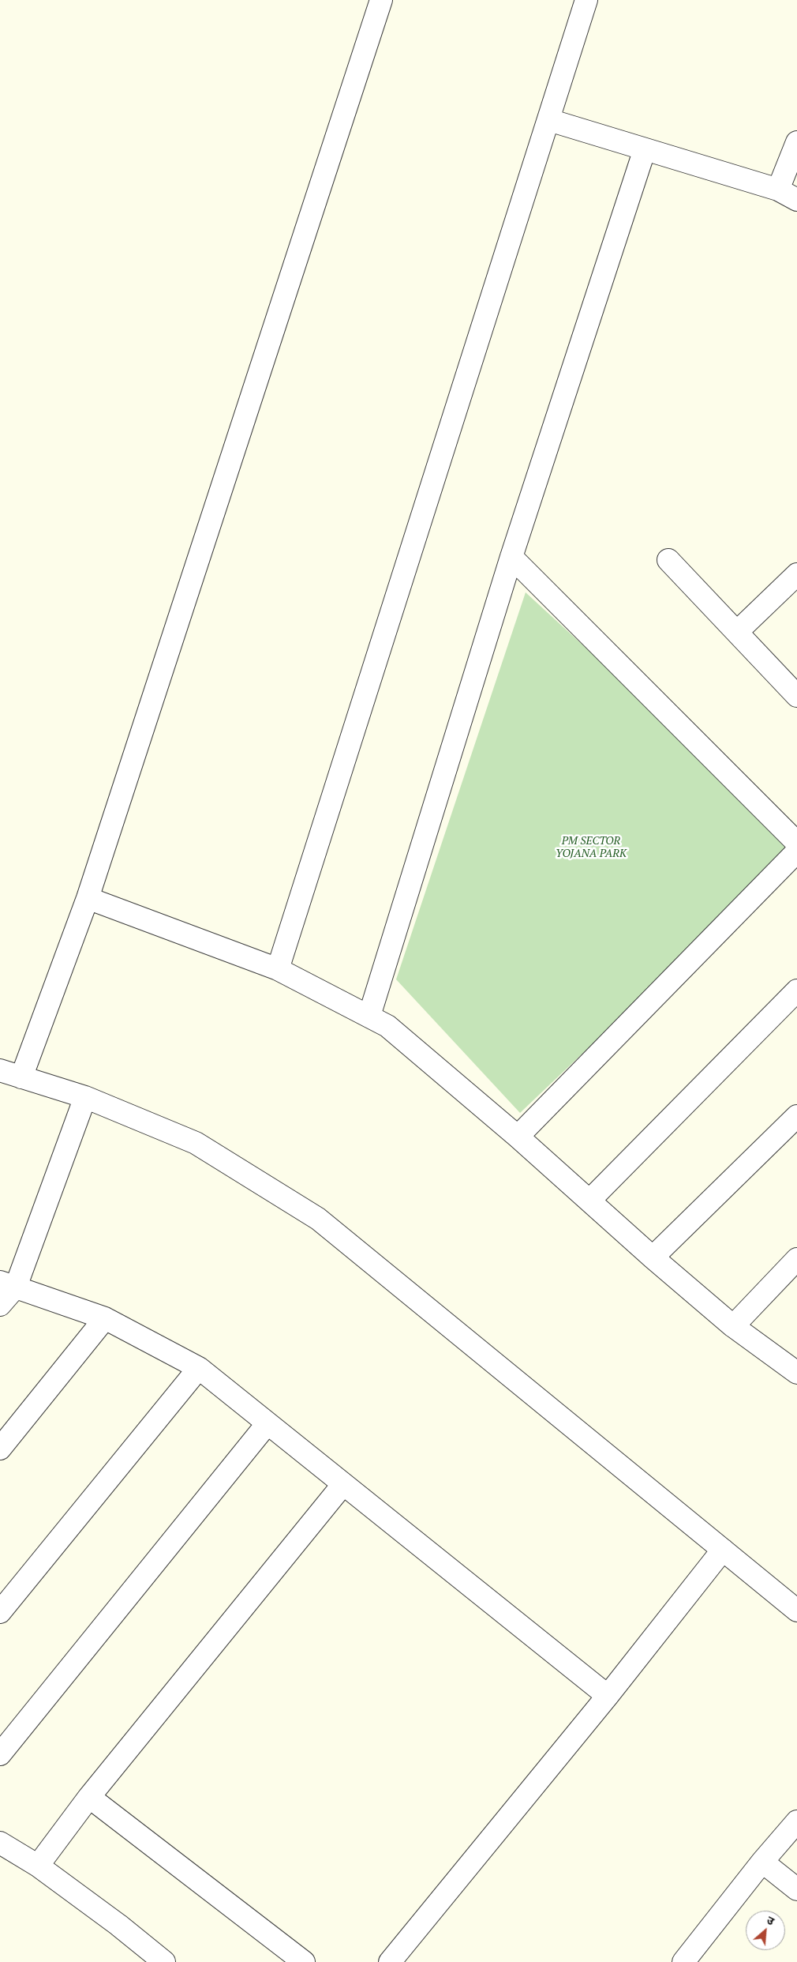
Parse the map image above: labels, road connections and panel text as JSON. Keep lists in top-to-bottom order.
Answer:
{
  "parks": ["PM SECTOR YOJANA PARK"],
  "north": "top right"
}
